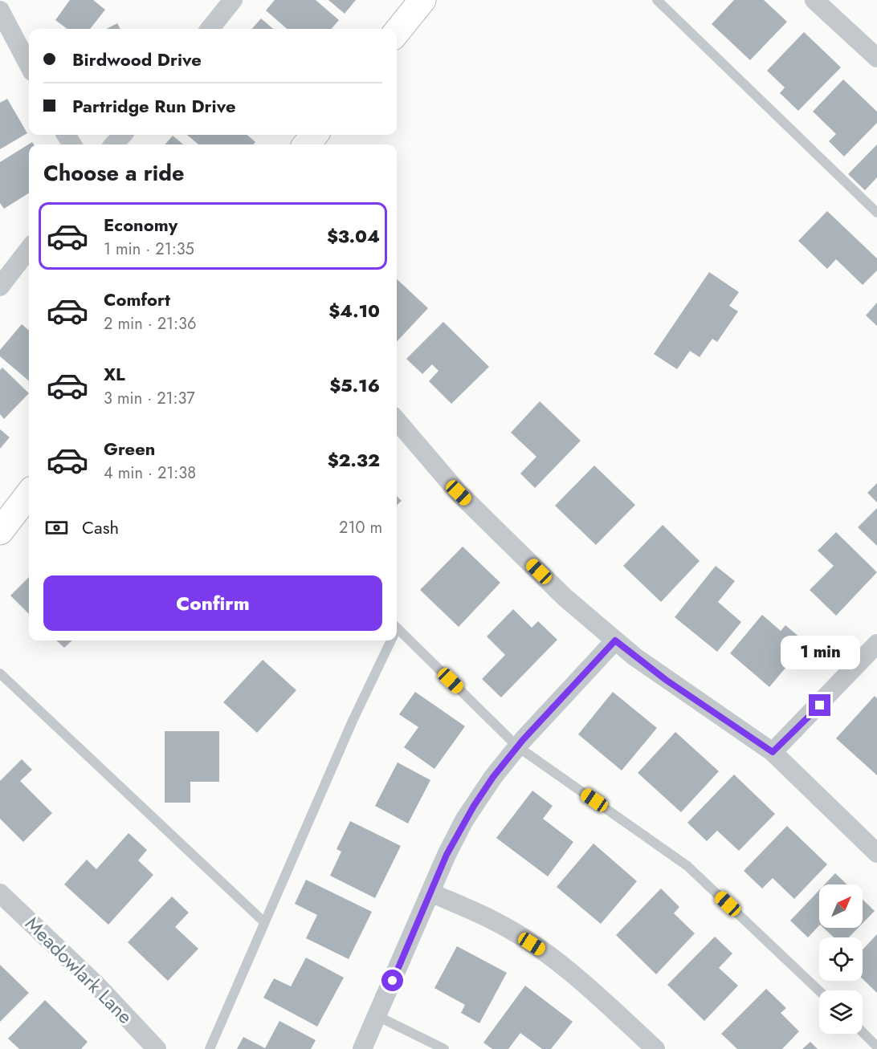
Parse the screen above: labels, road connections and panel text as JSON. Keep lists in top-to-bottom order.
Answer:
{
  "streets": {
    "street": ["Meadowlark Lane"]
  },
  "north": "top right",
  "page": {
    "banner": ["Birdwood Drive", "Partridge Run Drive"],
    "heading": "Choose a ride",
    "list": [
      {
        "name": "Economy",
        "note": "1 min · 21:35",
        "value": "$3.04"
      },
      {
        "name": "Comfort",
        "note": "2 min · 21:36",
        "value": "$4.10"
      },
      {
        "name": "XL",
        "note": "3 min · 21:37",
        "value": "$5.16"
      },
      {
        "name": "Green",
        "note": "4 min · 21:38",
        "value": "$2.32"
      }
    ],
    "pay": ["Cash", "210 m"],
    "buttons": "Confirm",
    "bubble": "1 min"
  }
}
